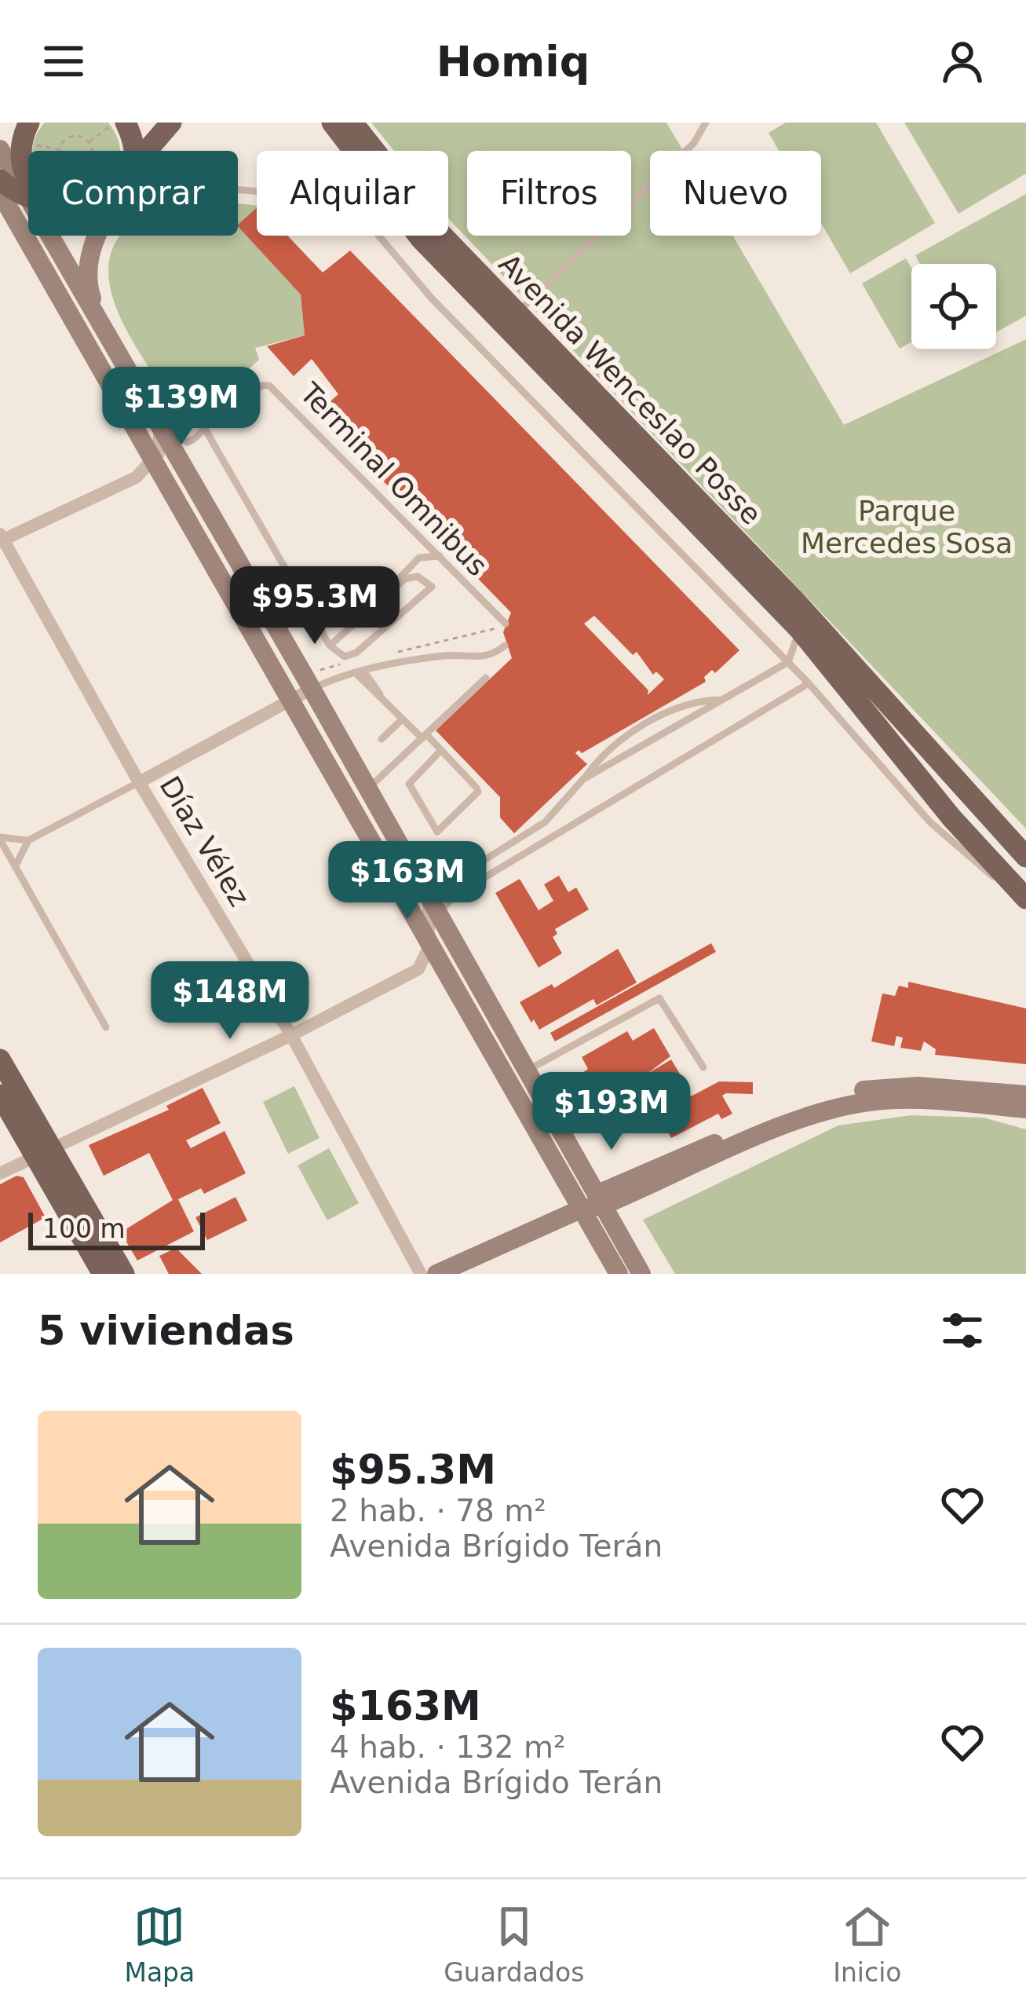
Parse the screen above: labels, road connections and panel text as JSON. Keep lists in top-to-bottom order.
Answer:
{
  "streets": {
    "main road": ["Avenida Wenceslao Posse"],
    "street": ["Díaz Vélez"],
    "lane": ["Terminal Omnibus"]
  },
  "parks": ["Parque Mercedes Sosa"],
  "scale_bar": "100 m",
  "page": {
    "header": "Homiq",
    "chip": [
      "Comprar",
      "Alquilar",
      "Filtros",
      "Nuevo"
    ],
    "price": [
      "$139M",
      "$95.3M",
      "$163M",
      "$148M",
      "$193M"
    ],
    "scale": "100 m",
    "heading": "5 viviendas",
    "list": [
      {
        "name": "$95.3M",
        "note": "2 hab. · 78 m² · Avenida Brígido Terán"
      },
      {
        "name": "$163M",
        "note": "4 hab. · 132 m² · Avenida Brígido Terán"
      }
    ],
    "tabs": ["Mapa", "Guardados", "Inicio"]
  }
}
